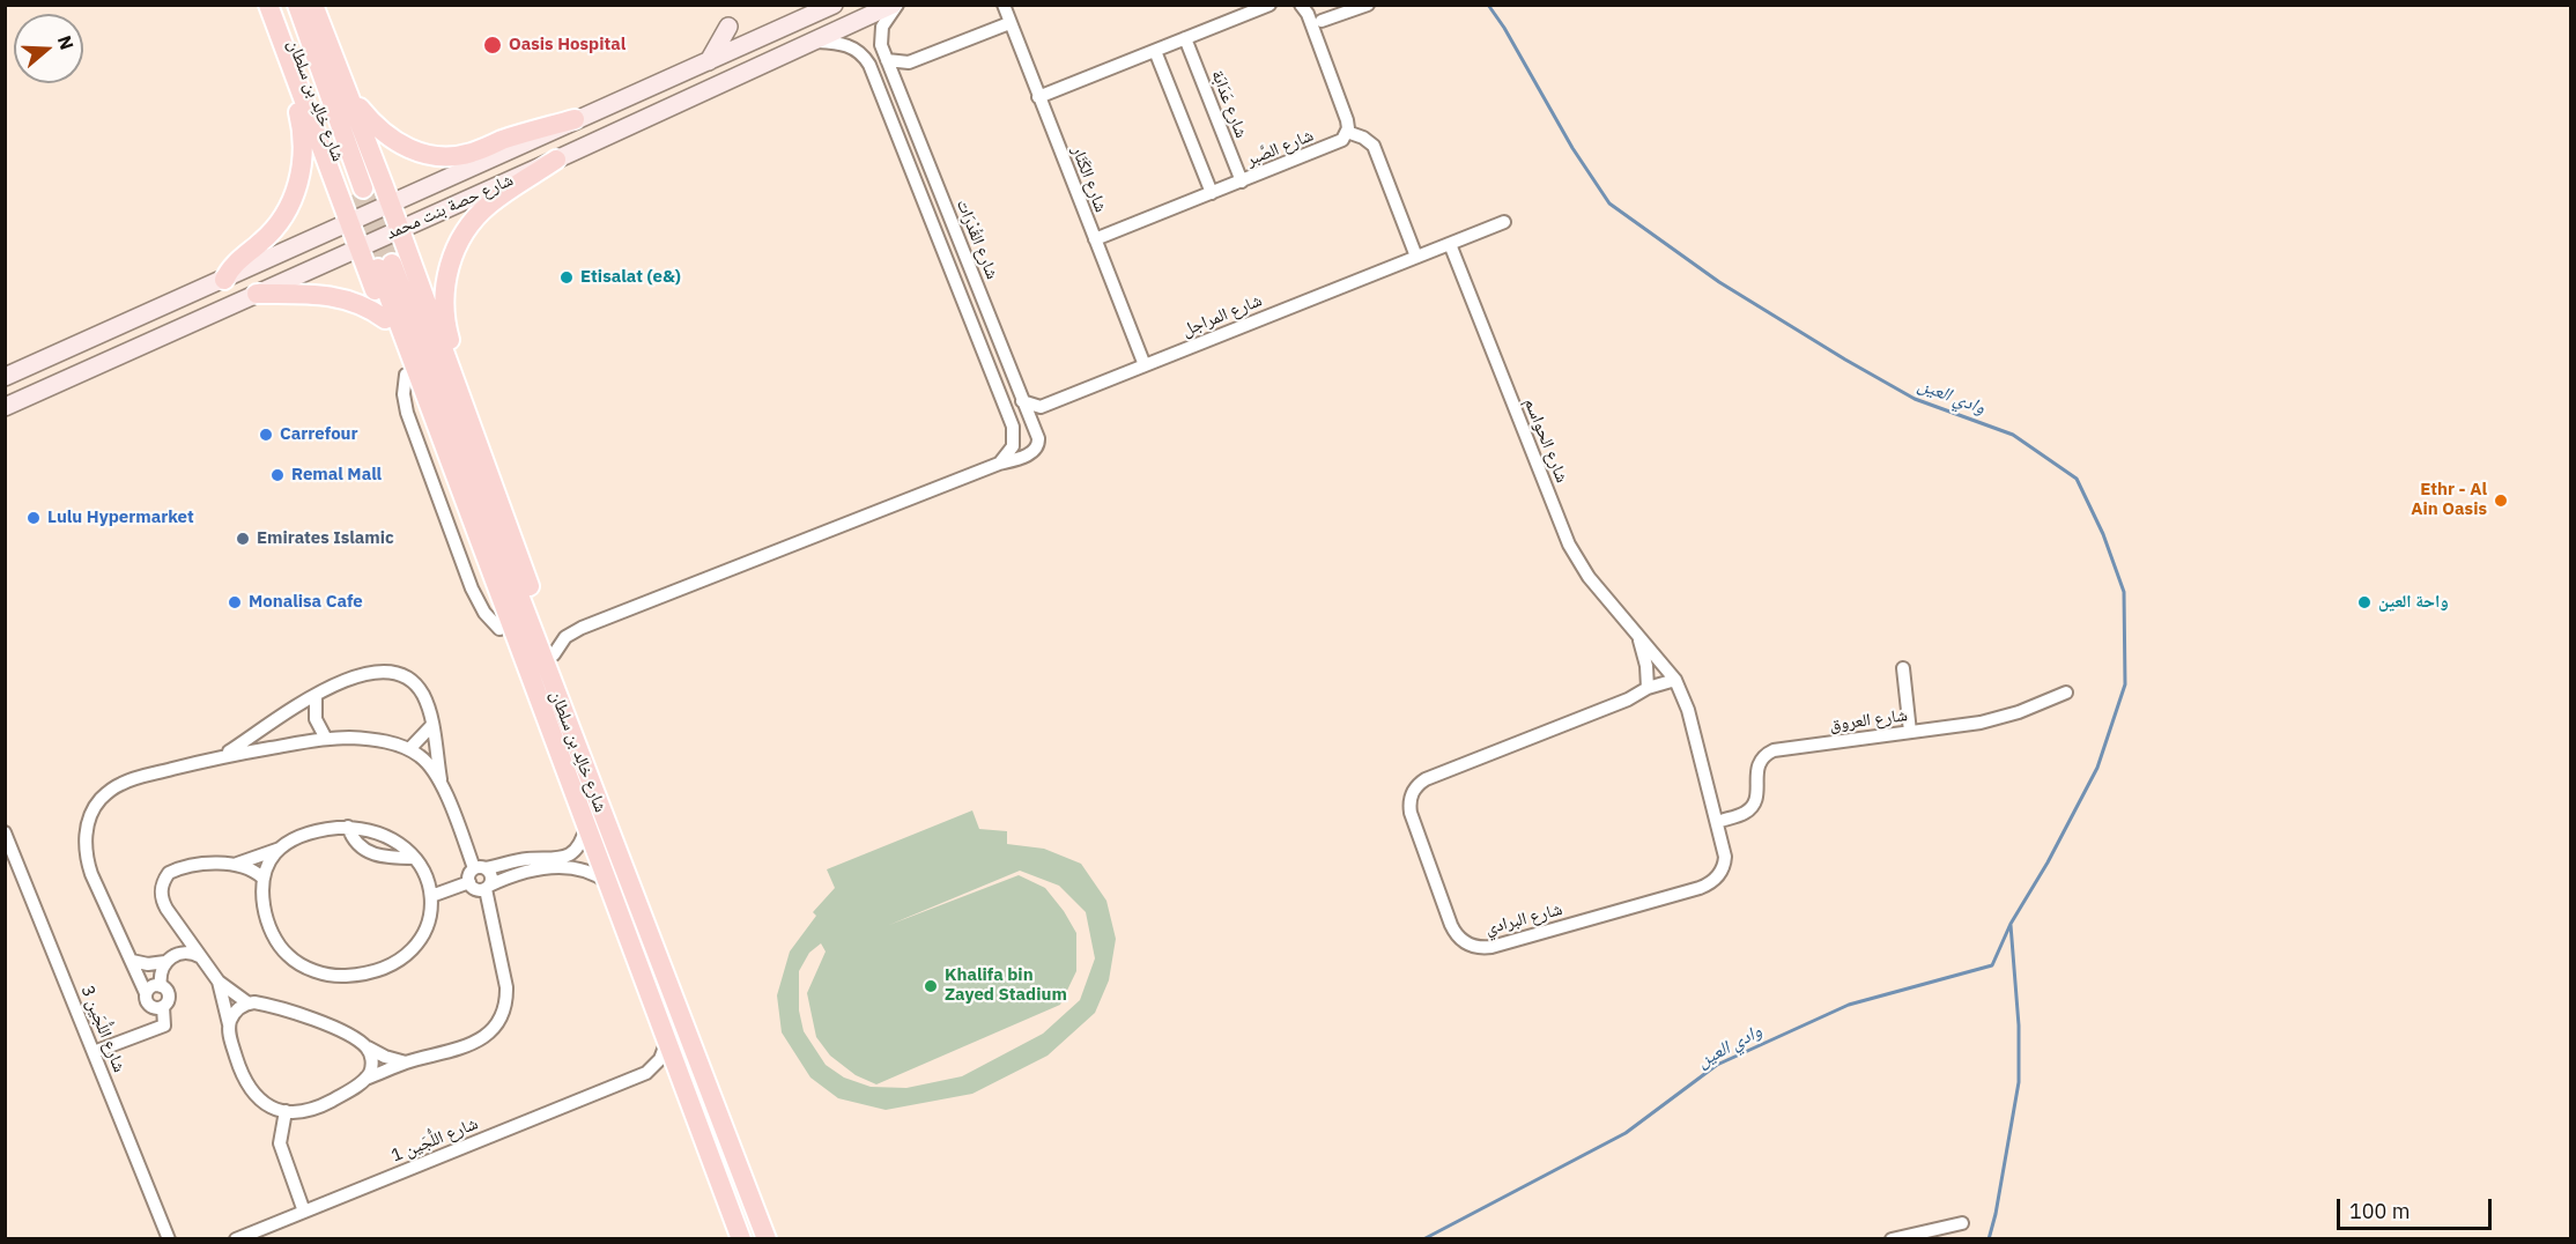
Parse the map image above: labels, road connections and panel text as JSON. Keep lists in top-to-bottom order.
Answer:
{
  "streets": {
    "main road": ["شارع خالِد بن سلطان", "شارع حصة بنت محمد"],
    "street": [
      "شارع عَدَابَة",
      "شارع الصَّبر",
      "شارع الكَنَار",
      "شارع القُدْرَات",
      "شارع المراجل",
      "شارع الحواسم",
      "شارع العروق",
      "شارع البرادي",
      "شارع اللُّجَين 3",
      "شارع اللُّجَين 1"
    ]
  },
  "crossings": [
    ["شارع عَدَابَة", "شارع الصَّبر"],
    ["شارع الصَّبر", "شارع الكَنَار"],
    ["شارع الكَنَار", "شارع المراجل"],
    ["شارع حصة بنت محمد", "شارع القُدْرَات"],
    ["شارع المراجل", "شارع الحواسم"],
    ["شارع الحواسم", "شارع البرادي"],
    ["شارع العروق", "شارع البرادي"]
  ],
  "water": ["وادي العين"],
  "places": [
    "Oasis Hospital",
    "Etisalat (e&)",
    "Carrefour",
    "Remal Mall",
    "Ethr - Al Ain Oasis",
    "Lulu Hypermarket",
    "Emirates Islamic",
    "Monalisa Cafe",
    "واحة العين",
    "Khalifa bin Zayed Stadium"
  ],
  "scale_bar": "100 m",
  "north": "right"
}
